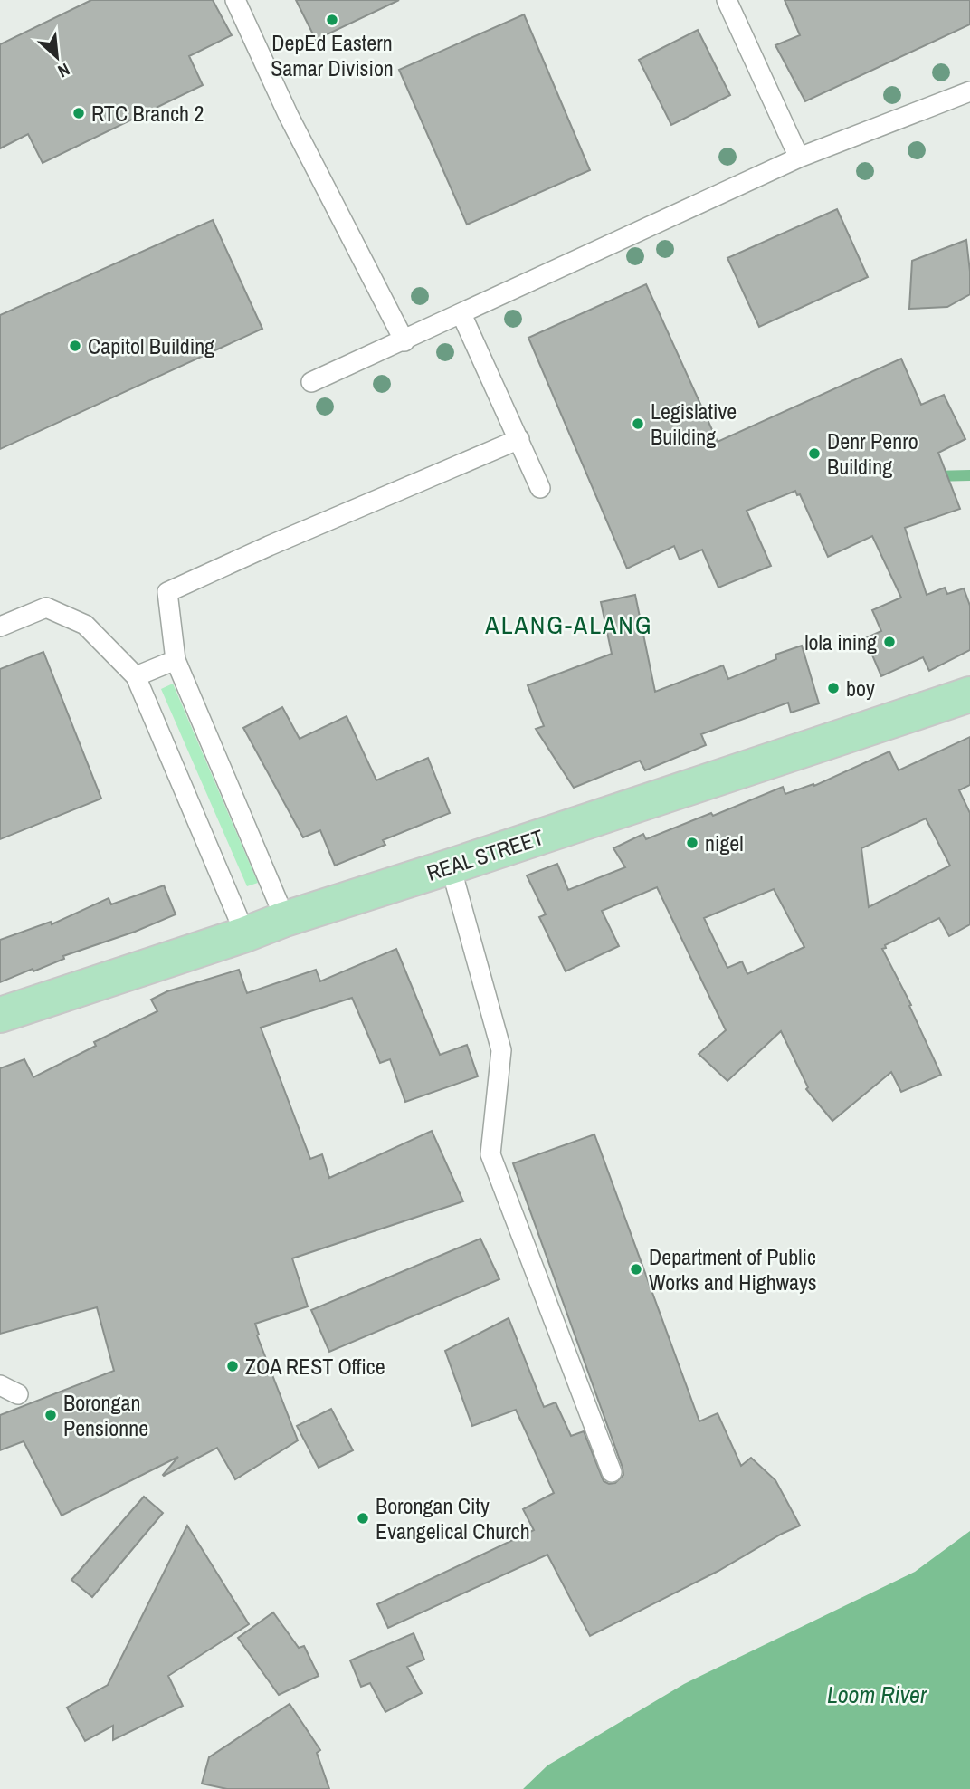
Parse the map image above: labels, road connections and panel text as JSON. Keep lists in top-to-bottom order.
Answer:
{
  "streets": {
    "main road": ["REAL STREET"]
  },
  "districts": ["ALANG-ALANG"],
  "water": ["Loom River"],
  "places": [
    "DepEd Eastern Samar Division",
    "RTC Branch 2",
    "Capitol Building",
    "Legislative Building",
    "Denr Penro Building",
    "lola ining",
    "boy",
    "nigel",
    "Department of Public Works and Highways",
    "ZOA REST Office",
    "Borongan Pensionne",
    "Borongan City Evangelical Church"
  ],
  "north": "bottom right"
}
